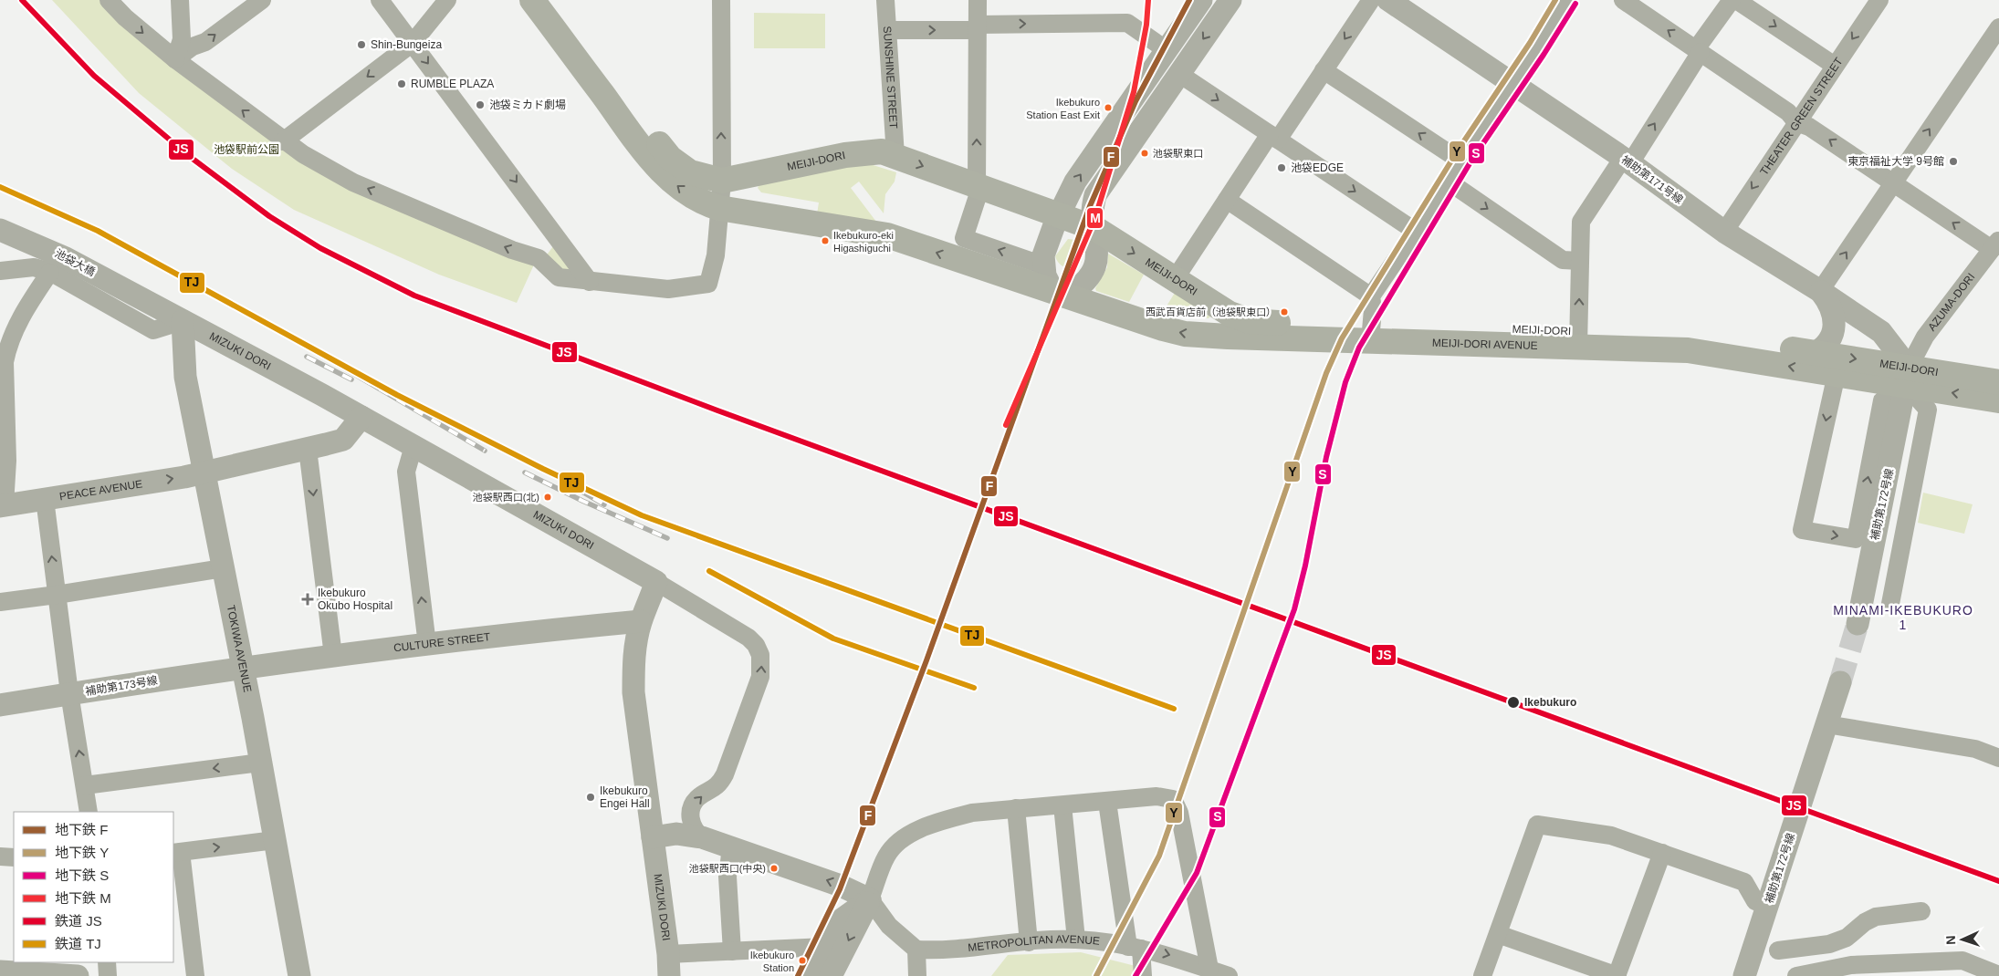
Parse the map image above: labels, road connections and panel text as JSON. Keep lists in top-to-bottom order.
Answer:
{
  "streets": {
    "main road": ["MEIJI-DORI"],
    "street": [
      "SUNSHINE STREET",
      "THEATER GREEN STREET",
      "補助第171号線",
      "池袋大橋",
      "AZUMA-DORI",
      "MIZUKI DORI",
      "PEACE AVENUE",
      "補助第172号線",
      "CULTURE STREET",
      "TOKIWA AVENUE",
      "補助第173号線",
      "METROPOLITAN AVENUE"
    ]
  },
  "crossings": [
    ["SUNSHINE STREET", "MEIJI-DORI"],
    ["THEATER GREEN STREET", "補助第171号線"],
    ["MEIJI-DORI", "補助第171号線"],
    ["MEIJI-DORI", "AZUMA-DORI"],
    ["MEIJI-DORI", "補助第172号線"],
    ["補助第171号線", "AZUMA-DORI"],
    ["補助第171号線", "補助第172号線"],
    ["池袋大橋", "MIZUKI DORI"],
    ["AZUMA-DORI", "補助第172号線"],
    ["MIZUKI DORI", "PEACE AVENUE"],
    ["MIZUKI DORI", "CULTURE STREET"],
    ["MIZUKI DORI", "TOKIWA AVENUE"],
    ["PEACE AVENUE", "TOKIWA AVENUE"],
    ["CULTURE STREET", "TOKIWA AVENUE"],
    ["CULTURE STREET", "補助第173号線"],
    ["TOKIWA AVENUE", "補助第173号線"]
  ],
  "districts": ["MINAMI-IKEBUKURO 1"],
  "parks": ["池袋駅前公園"],
  "places": {
    "other": [
      "Shin-Bungeiza",
      "RUMBLE PLAZA",
      "池袋ミカド劇場",
      "Ikebukuro Station East Exit",
      "池袋駅東口",
      "東京福祉大学 9号館",
      "池袋EDGE",
      "Ikebukuro-eki Higashiguchi",
      "西武百貨店前（池袋駅東口）",
      "池袋駅西口(北)",
      "Ikebukuro",
      "Ikebukuro Engei Hall",
      "池袋駅西口(中央)",
      "Ikebukuro Station"
    ],
    "health": ["Ikebukuro Okubo Hospital"]
  },
  "lines": [
    "metro line F",
    "metro line Y",
    "metro line M",
    "rail line JS",
    "metro line S",
    "rail line TJ"
  ],
  "legend": [
    "地下鉄 F",
    "地下鉄 Y",
    "地下鉄 S",
    "地下鉄 M",
    "鉄道 JS",
    "鉄道 TJ"
  ],
  "north": "left"
}
